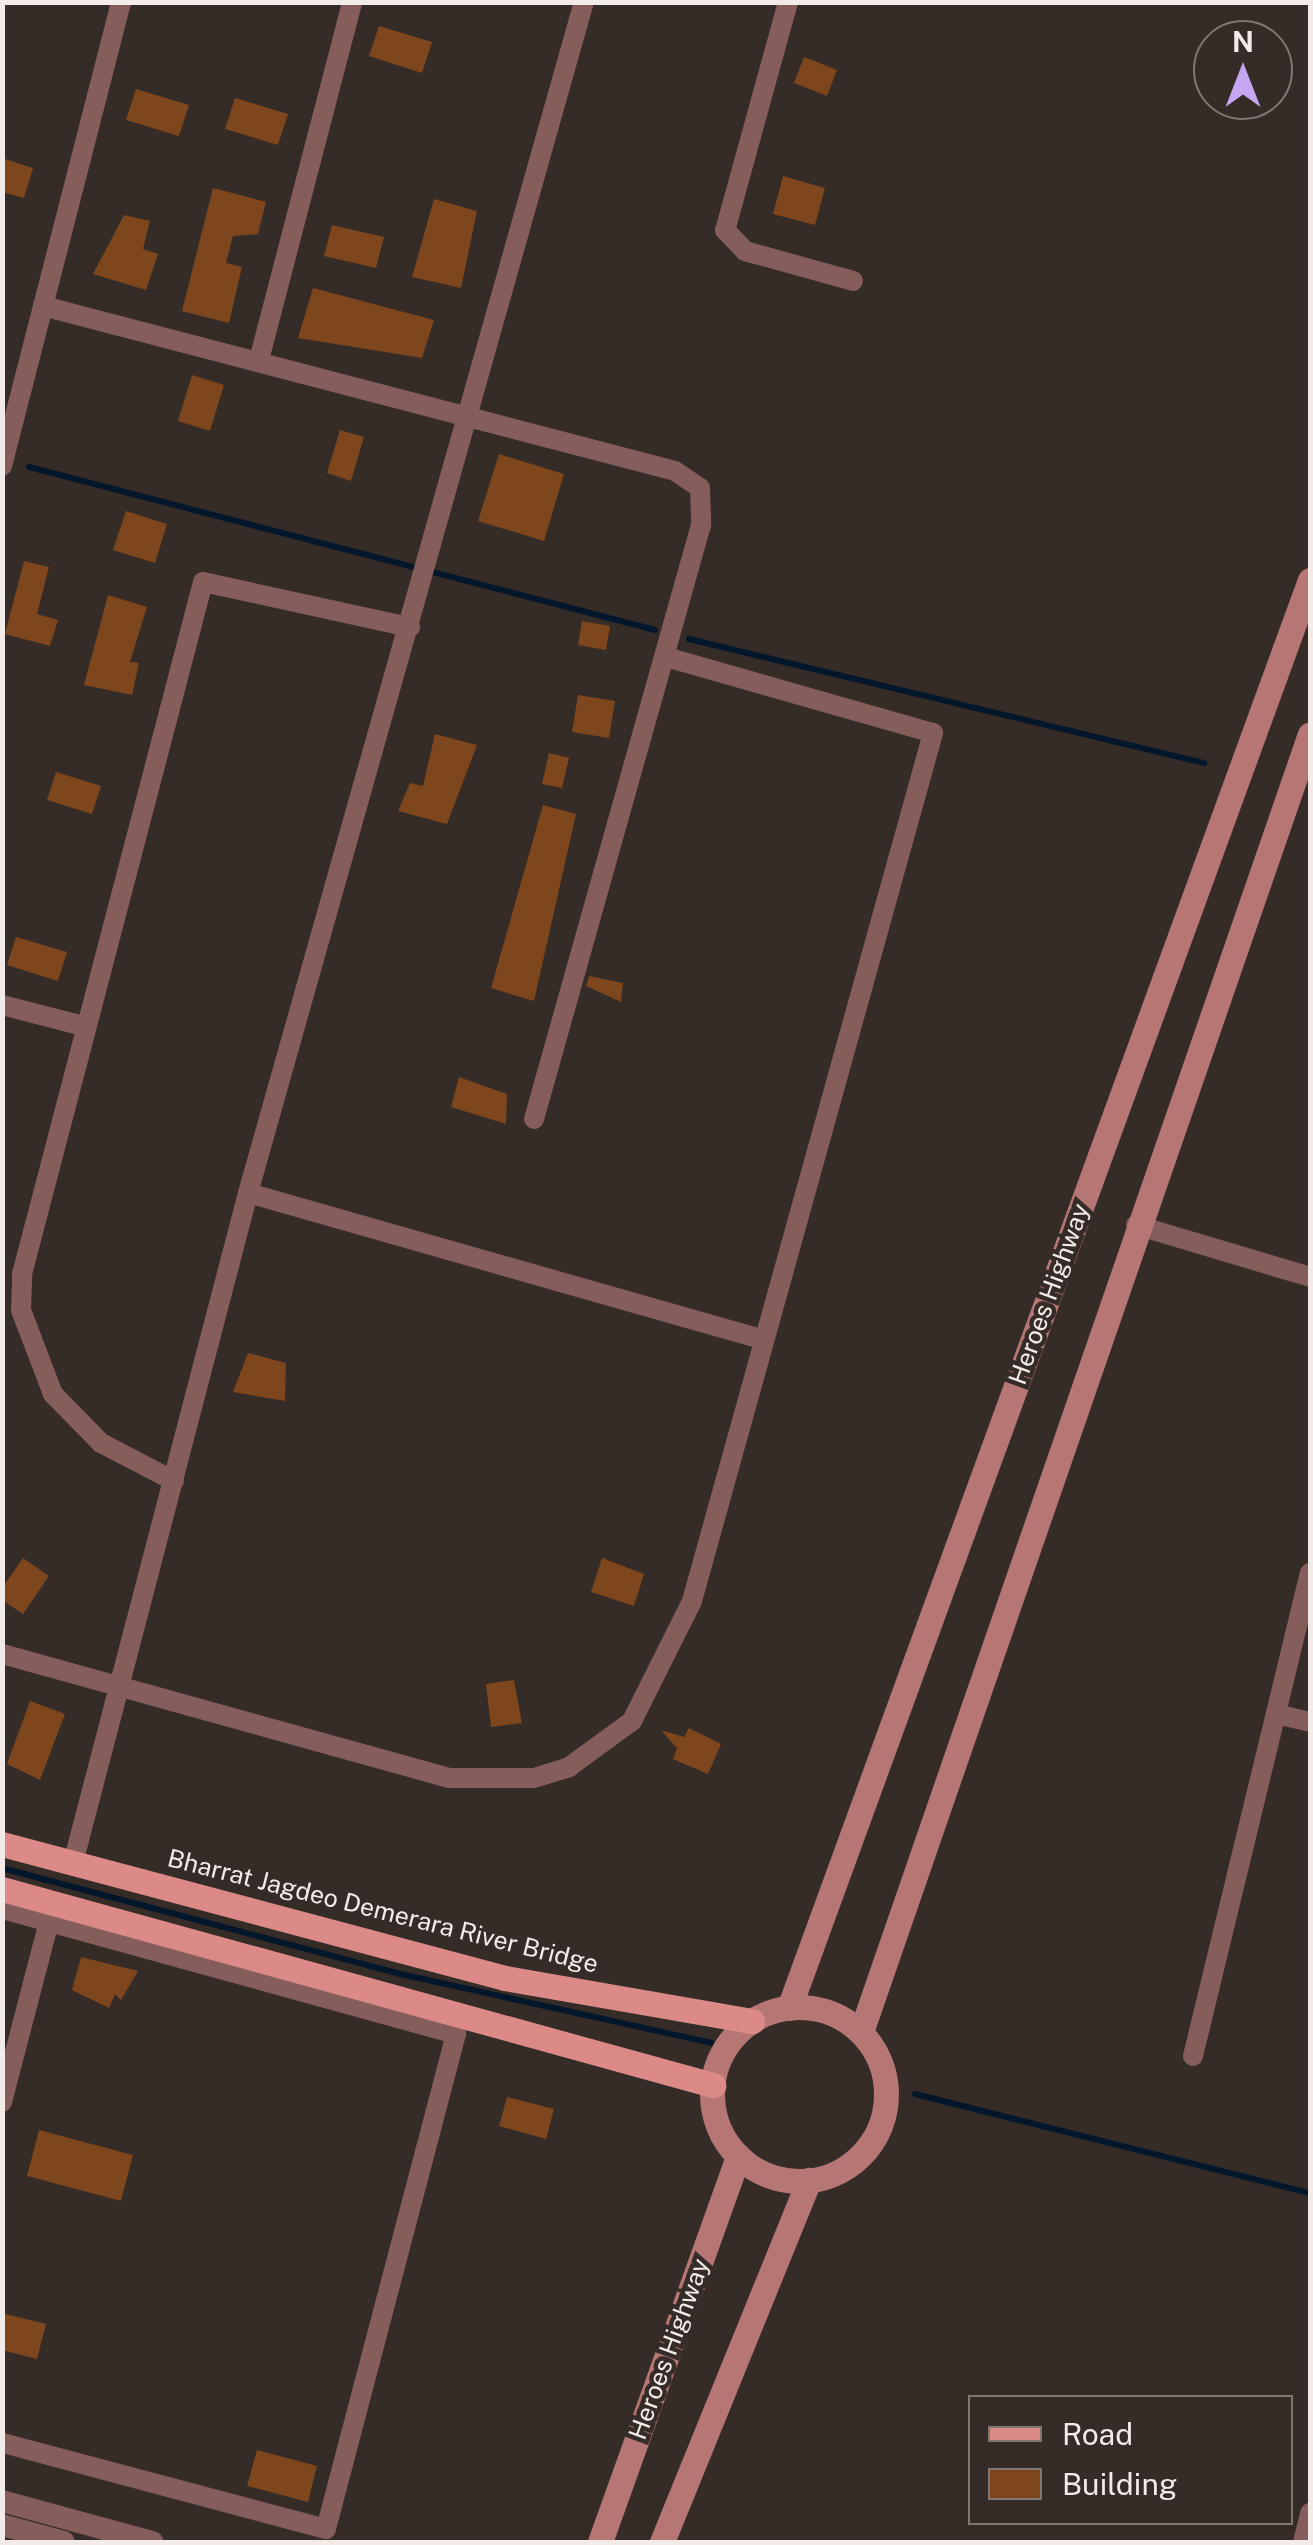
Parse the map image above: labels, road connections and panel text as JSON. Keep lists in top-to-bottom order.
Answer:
{
  "streets": {
    "main road": ["Heroes Highway", "Bharrat Jagdeo Demerara River Bridge"]
  },
  "crossings": [
    ["Heroes Highway", "Bharrat Jagdeo Demerara River Bridge"]
  ],
  "legend": ["Road", "Building"],
  "north": "top"
}
